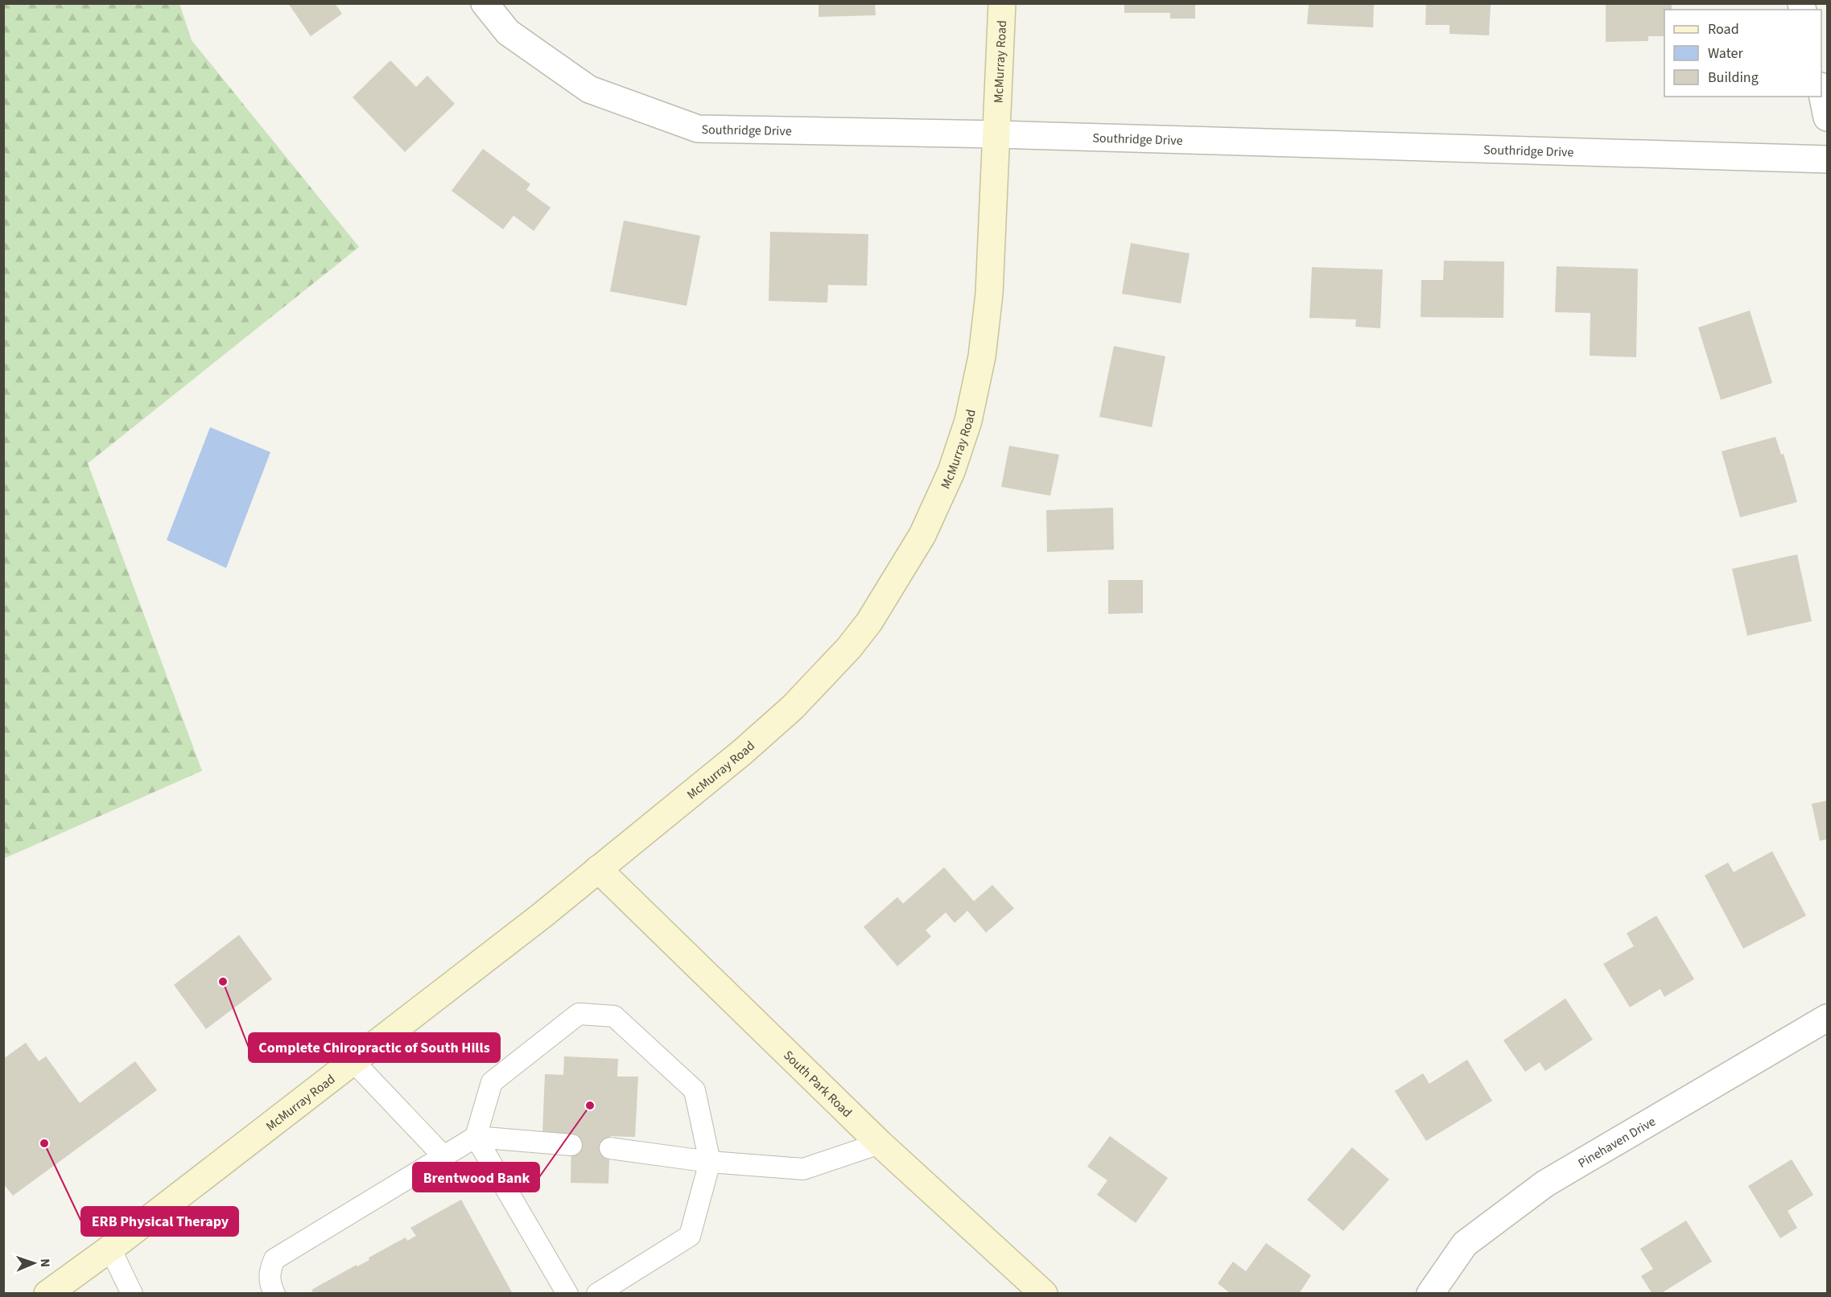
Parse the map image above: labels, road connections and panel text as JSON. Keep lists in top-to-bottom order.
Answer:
{
  "streets": {
    "main road": ["McMurray Road", "South Park Road"],
    "street": ["Southridge Drive", "Pinehaven Drive"]
  },
  "crossings": [
    ["McMurray Road", "Southridge Drive"],
    ["McMurray Road", "South Park Road"]
  ],
  "places": ["Complete Chiropractic of South Hills", "Brentwood Bank", "ERB Physical Therapy"],
  "legend": ["Road", "Water", "Building"],
  "north": "right"
}
